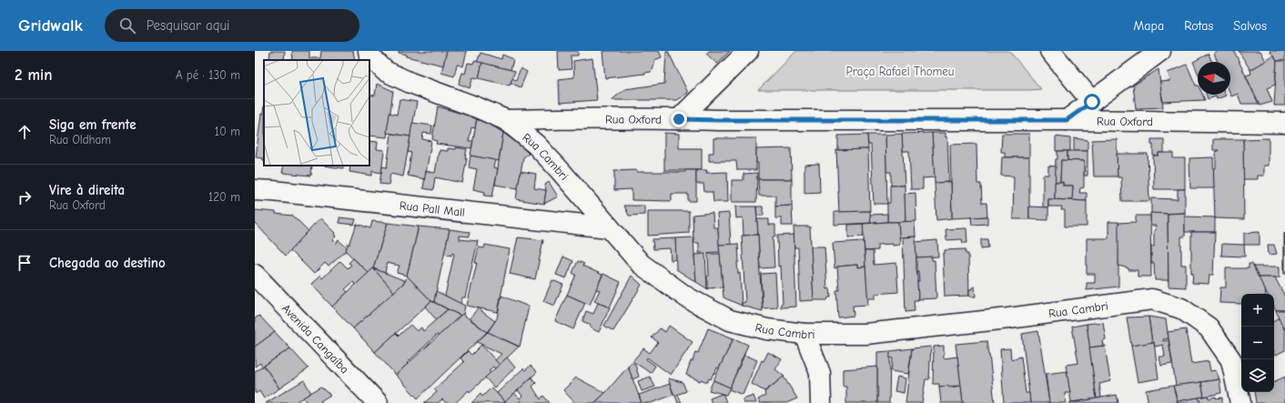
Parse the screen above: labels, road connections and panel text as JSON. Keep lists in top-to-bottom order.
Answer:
{
  "streets": {
    "street": [
      "Rua Oxford",
      "Rua Cambri",
      "Rua Pall Mall",
      "Avenida Cangaíba"
    ]
  },
  "crossings": [
    ["Rua Oxford", "Rua Cambri"],
    ["Rua Cambri", "Rua Pall Mall"]
  ],
  "parks": ["Praça Rafael Thomeu"],
  "north": "left",
  "page": {
    "header": "Gridwalk",
    "search": "Pesquisar aqui",
    "nav": ["Mapa", "Rotas", "Salvos"],
    "heading": ["2 min", "A pé · 130 m"],
    "list": [
      ["Siga em frente", "Rua Oldham", "10 m"],
      ["Vire à direita", "Rua Oxford", "120 m"],
      "Chegada ao destino"
    ],
    "map_buttons": ["+", "−"]
  }
}
